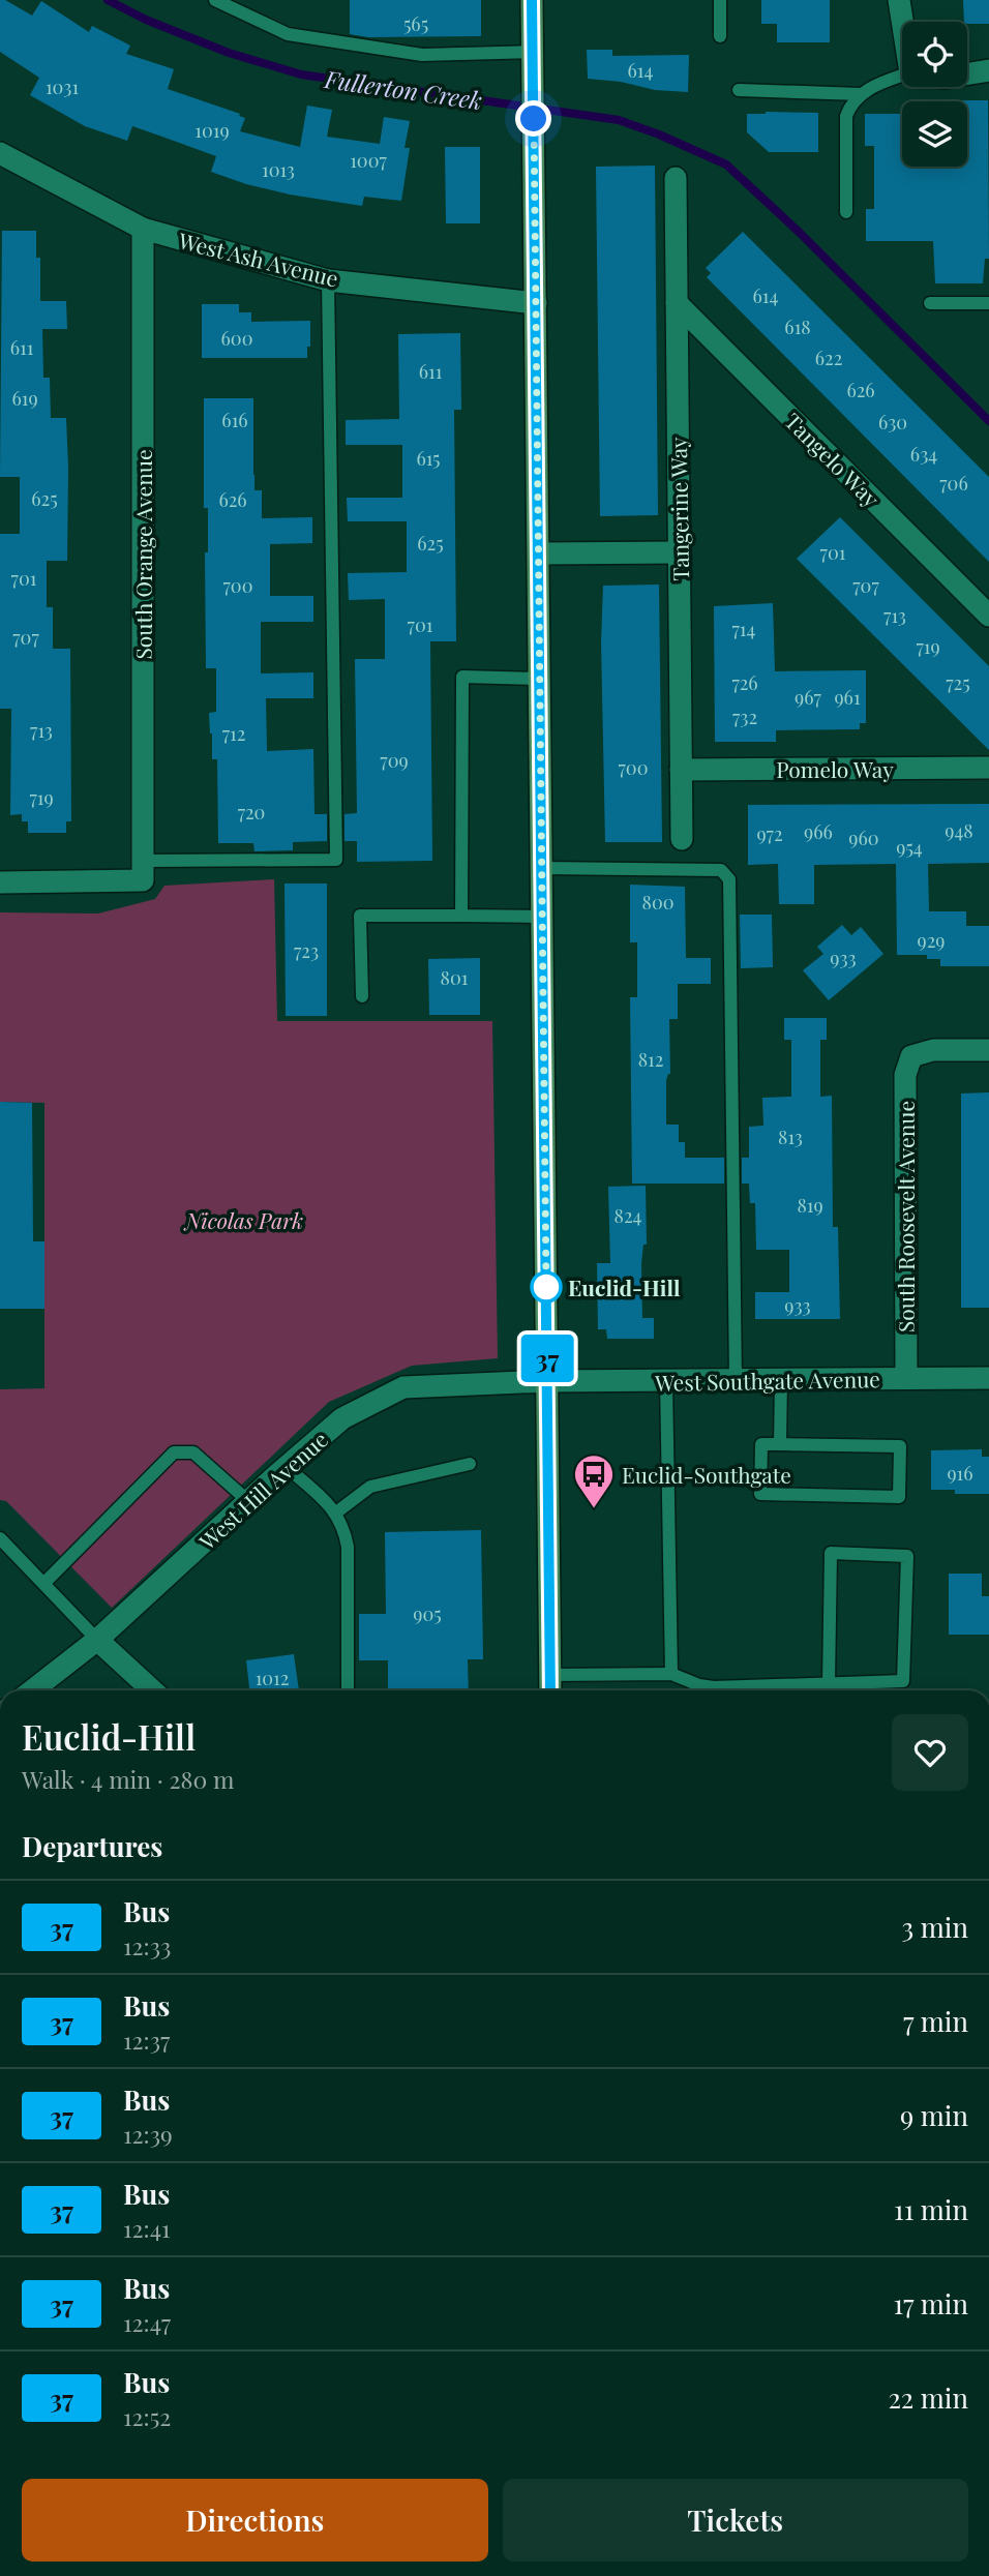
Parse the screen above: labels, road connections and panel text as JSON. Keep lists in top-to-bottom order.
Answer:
{
  "streets": {
    "street": [
      "West Ash Avenue",
      "Tangelo Way",
      "Tangerine Way",
      "South Orange Avenue",
      "Pomelo Way",
      "South Roosevelt Avenue",
      "West Southgate Avenue",
      "West Hill Avenue"
    ]
  },
  "crossings": [
    ["West Ash Avenue", "South Orange Avenue"],
    ["Tangelo Way", "Tangerine Way"],
    ["Tangerine Way", "Pomelo Way"],
    ["South Roosevelt Avenue", "West Southgate Avenue"],
    ["West Southgate Avenue", "West Hill Avenue"]
  ],
  "water": ["Fullerton Creek"],
  "parks": ["Nicolas Park"],
  "places": {
    "other": ["Euclid-Hill"],
    "bus stop": ["Euclid-Southgate"]
  },
  "lines": ["bus line 37"],
  "house_numbers": [
    "565",
    "614",
    "1031",
    "1019",
    "1007",
    "1013",
    "614",
    "618",
    "600",
    "611",
    "622",
    "611",
    "626",
    "619",
    "616",
    "630",
    "634",
    "615",
    "706",
    "625",
    "626",
    "625",
    "701",
    "701",
    "700",
    "707",
    "713",
    "701",
    "714",
    "707",
    "719",
    "726",
    "725",
    "967",
    "961",
    "732",
    "713",
    "712",
    "709",
    "700",
    "719",
    "720",
    "948",
    "966",
    "972",
    "960",
    "954",
    "800",
    "929",
    "723",
    "933",
    "801",
    "812",
    "813",
    "819",
    "824",
    "933",
    "916",
    "905",
    "1012"
  ],
  "page": {
    "on_map": "37",
    "heading": [
      ["Euclid-Hill", "Walk · 4 min · 280 m"],
      "Departures"
    ],
    "list": [
      {
        "mark": "37",
        "name": "Bus",
        "note": "12:33",
        "value": "3 min"
      },
      {
        "mark": "37",
        "name": "Bus",
        "note": "12:37",
        "value": "7 min"
      },
      {
        "mark": "37",
        "name": "Bus",
        "note": "12:39",
        "value": "9 min"
      },
      {
        "mark": "37",
        "name": "Bus",
        "note": "12:41",
        "value": "11 min"
      },
      {
        "mark": "37",
        "name": "Bus",
        "note": "12:47",
        "value": "17 min"
      },
      {
        "mark": "37",
        "name": "Bus",
        "note": "12:52",
        "value": "22 min"
      }
    ],
    "buttons": ["Directions", "Tickets"]
  }
}
